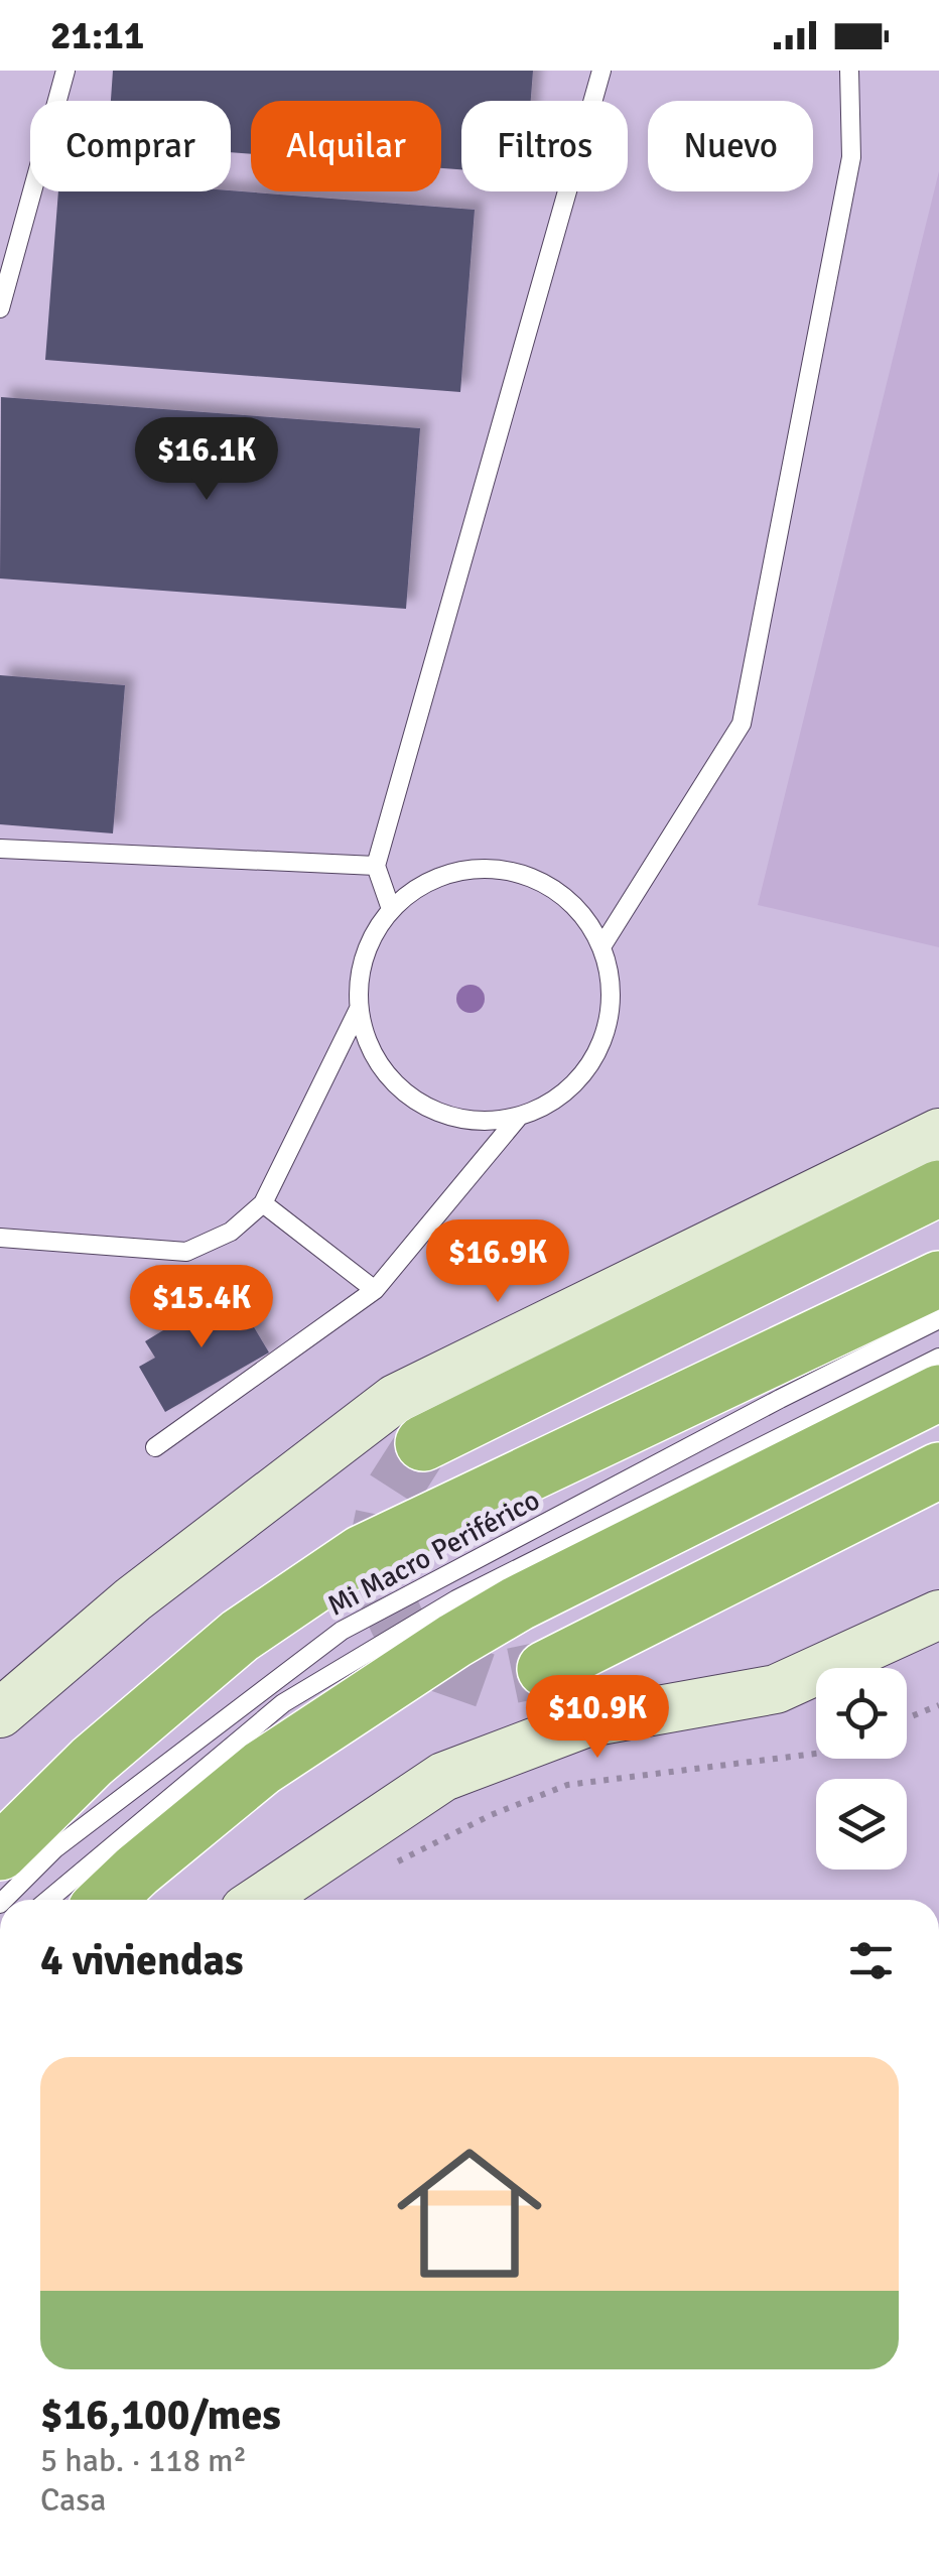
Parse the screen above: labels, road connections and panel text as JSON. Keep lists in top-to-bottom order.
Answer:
{
  "streets": {
    "lane": ["Mi Macro Periférico"]
  },
  "page": {
    "status": "21:11",
    "chip": [
      "Comprar",
      "Alquilar",
      "Filtros",
      "Nuevo"
    ],
    "price": [
      "$16.1K",
      "$16.9K",
      "$15.4K",
      "$10.9K"
    ],
    "heading": "4 viviendas",
    "list": [
      {
        "name": "$16,100/mes",
        "note": "5 hab. · 118 m² · Casa"
      }
    ]
  }
}
